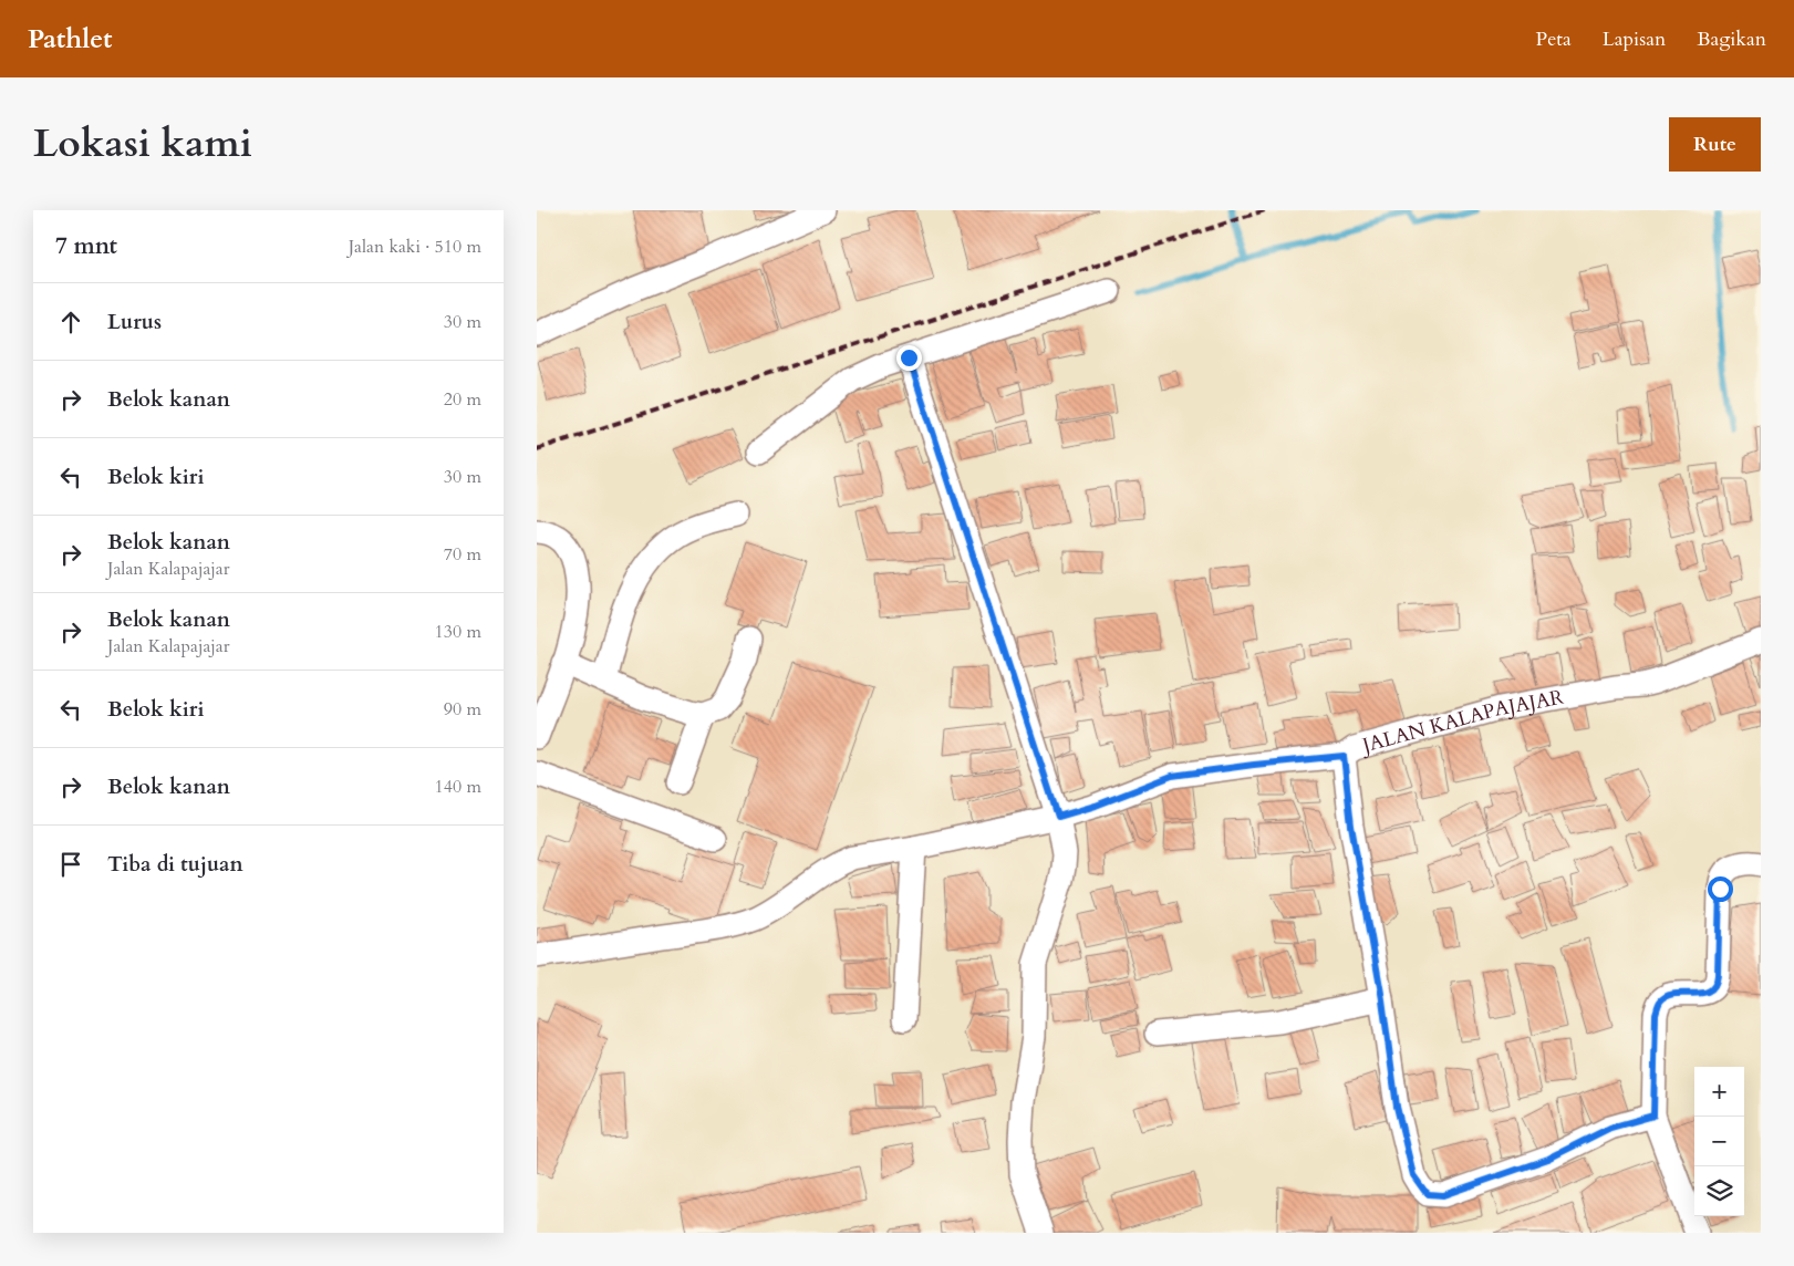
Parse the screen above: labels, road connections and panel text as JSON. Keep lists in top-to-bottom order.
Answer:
{
  "streets": {
    "street": ["JALAN KALAPAJAJAR"]
  },
  "page": {
    "header": "Pathlet",
    "nav": ["Peta", "Lapisan", "Bagikan"],
    "title": "Lokasi kami",
    "buttons": "Rute",
    "heading": ["7 mnt", "Jalan kaki · 510 m"],
    "list": [
      ["Lurus", "30 m"],
      ["Belok kanan", "20 m"],
      ["Belok kiri", "30 m"],
      ["Belok kanan", "Jalan Kalapajajar", "70 m"],
      ["Belok kanan", "Jalan Kalapajajar", "130 m"],
      ["Belok kiri", "90 m"],
      ["Belok kanan", "140 m"],
      "Tiba di tujuan"
    ],
    "map_buttons": ["+", "−"]
  }
}
